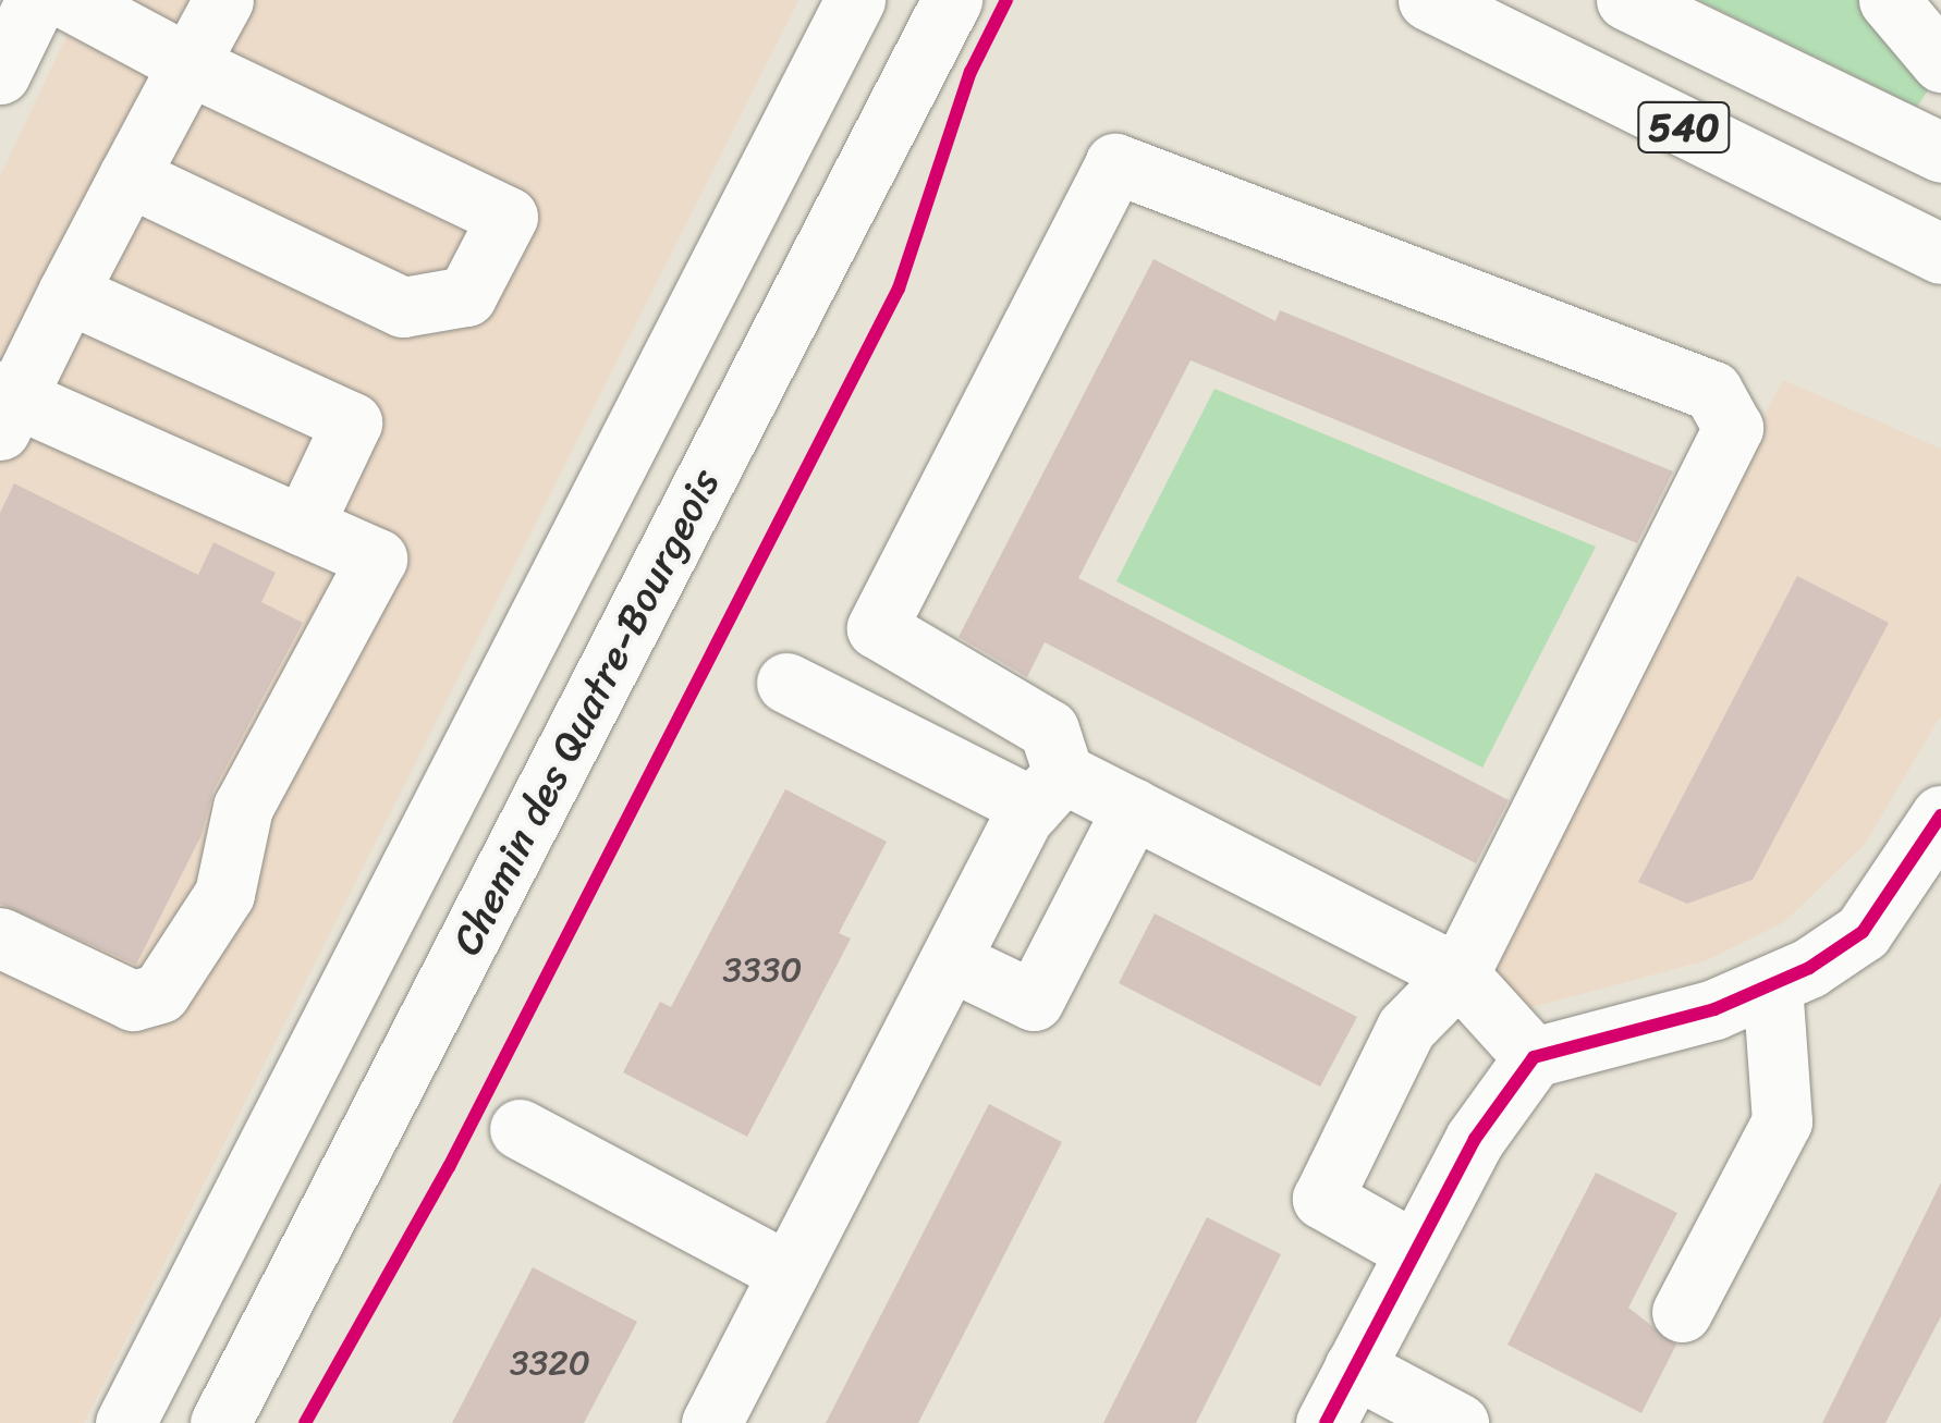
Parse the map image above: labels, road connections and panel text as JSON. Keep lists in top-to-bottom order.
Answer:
{
  "streets": {
    "main road": ["540", "Chemin des Quatre-Bourgeois"]
  },
  "house_numbers": ["3330", "3320"]
}
